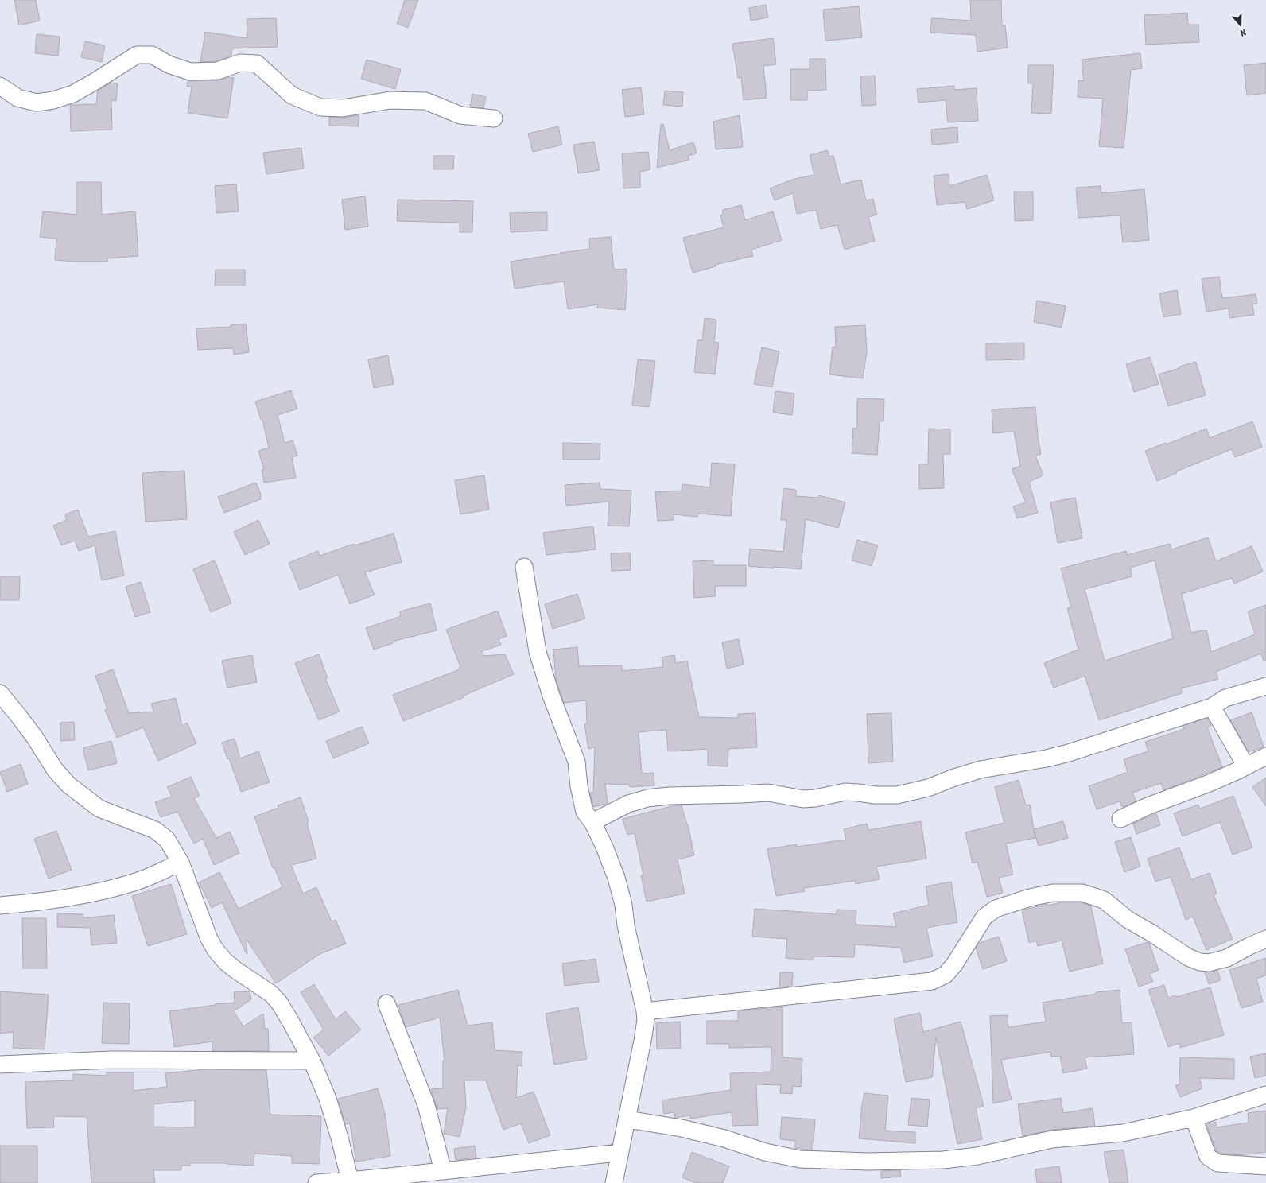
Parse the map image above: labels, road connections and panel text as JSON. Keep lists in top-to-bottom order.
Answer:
{
  "north": "bottom"
}
